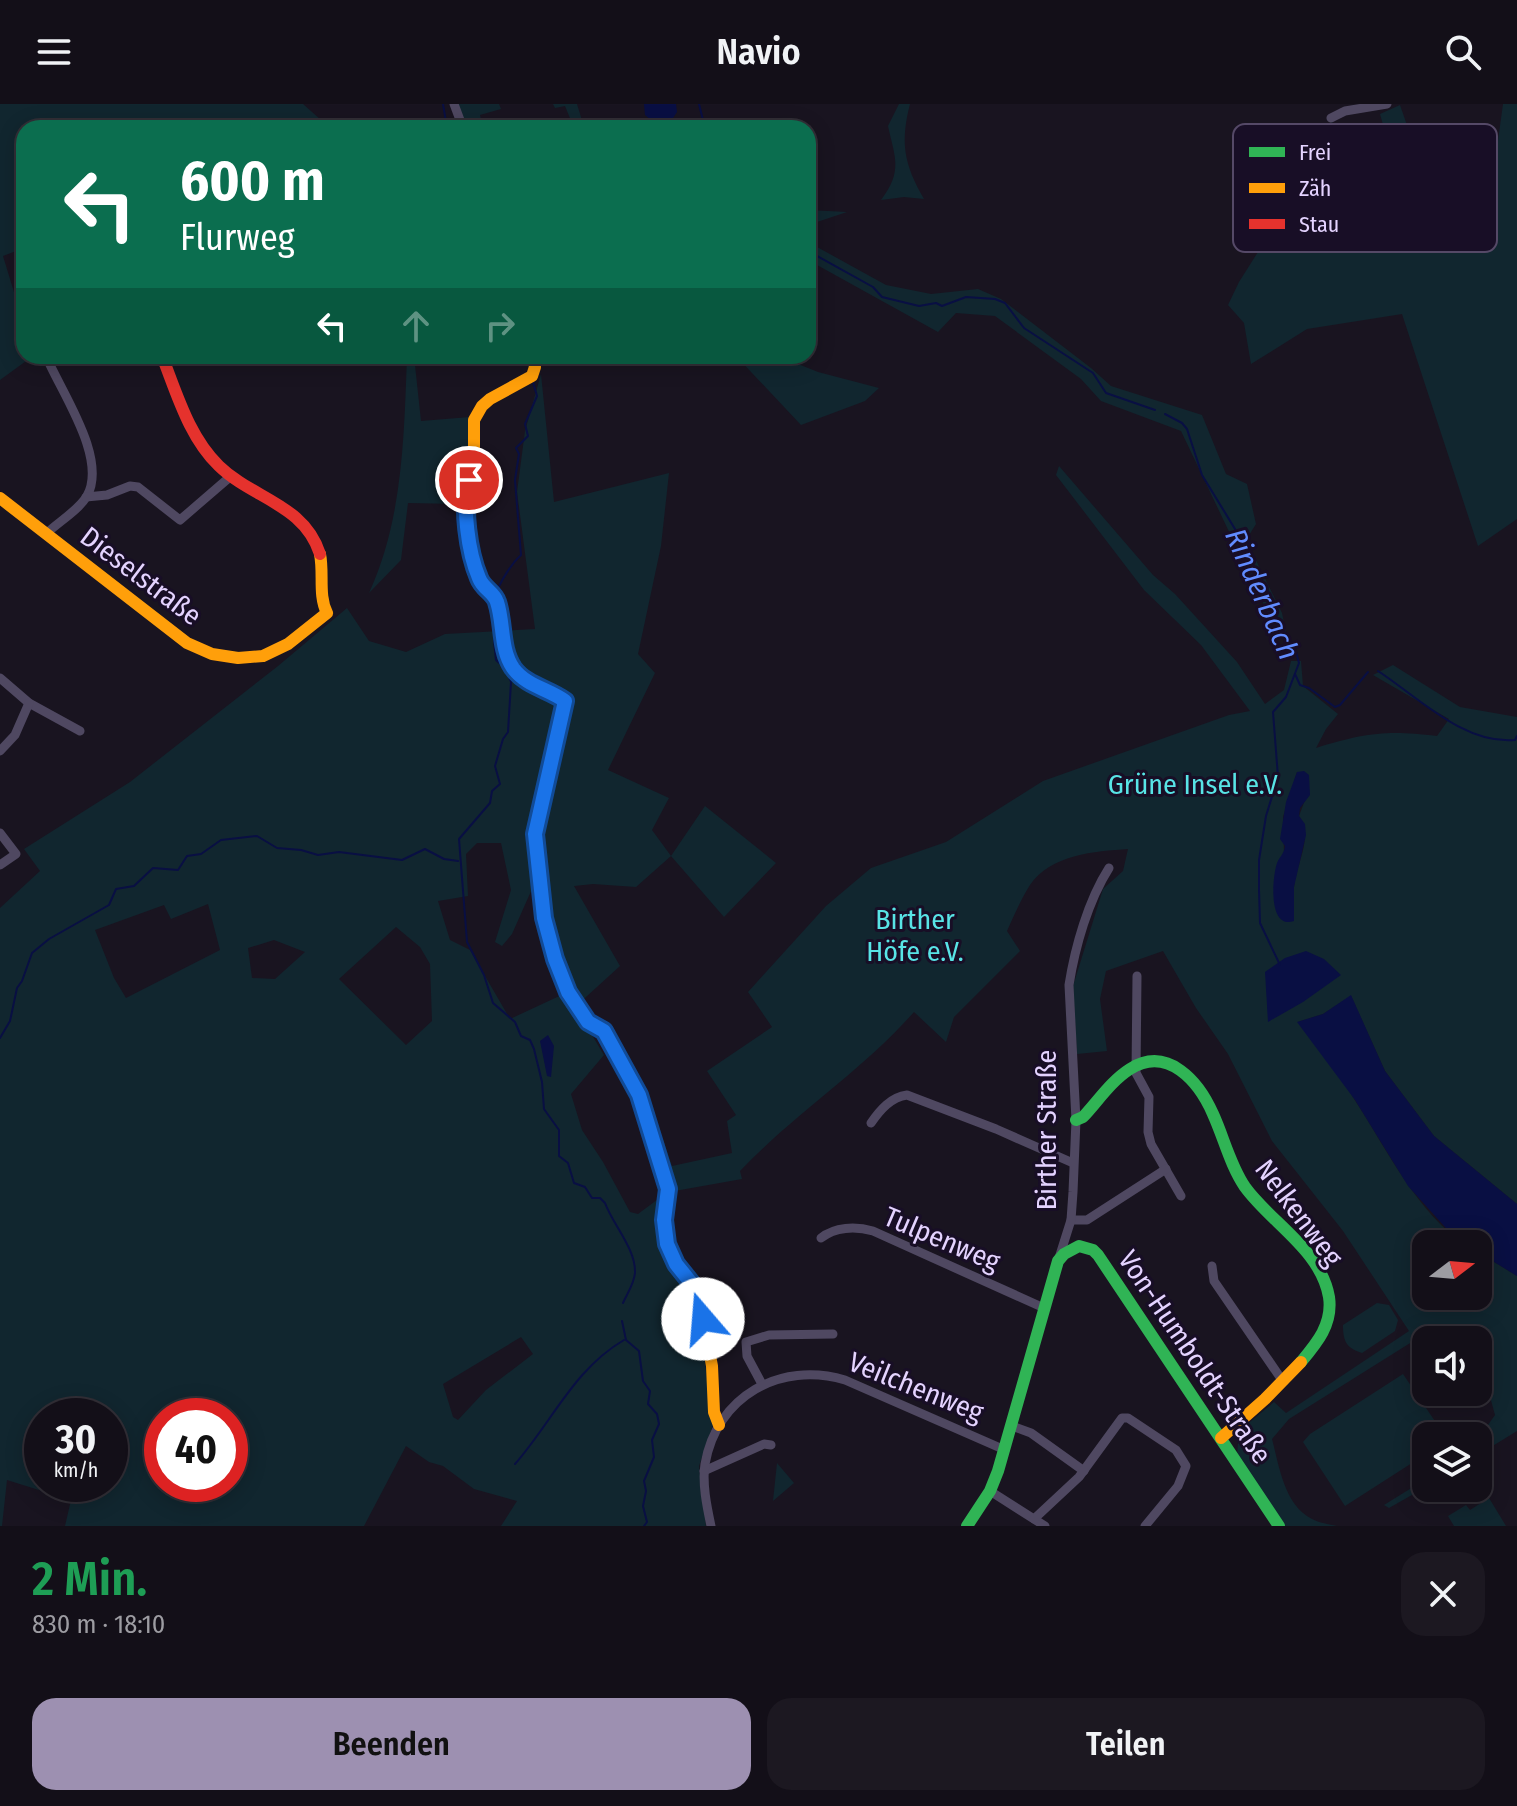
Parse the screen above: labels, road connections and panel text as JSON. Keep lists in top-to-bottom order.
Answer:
{
  "streets": {
    "street": [
      "Dieselstraße",
      "Birther Straße",
      "Nelkenweg",
      "Tulpenweg",
      "Von-Humboldt-Straße",
      "Veilchenweg"
    ]
  },
  "crossings": [
    ["Birther Straße", "Tulpenweg"],
    ["Birther Straße", "Von-Humboldt-Straße"],
    ["Birther Straße", "Veilchenweg"],
    ["Nelkenweg", "Von-Humboldt-Straße"]
  ],
  "water": ["Rinderbach"],
  "parks": ["Grüne Insel e.V.", "Birther Höfe e.V."],
  "legend": ["Frei", "Zäh", "Stau"],
  "north": "right",
  "page": {
    "header": "Navio",
    "turn": ["600 m", "Flurweg"],
    "speed": "30 km/h",
    "limit": "40",
    "heading": ["2 Min.", "830 m · 18:10"],
    "buttons": ["Beenden", "Teilen"]
  }
}
